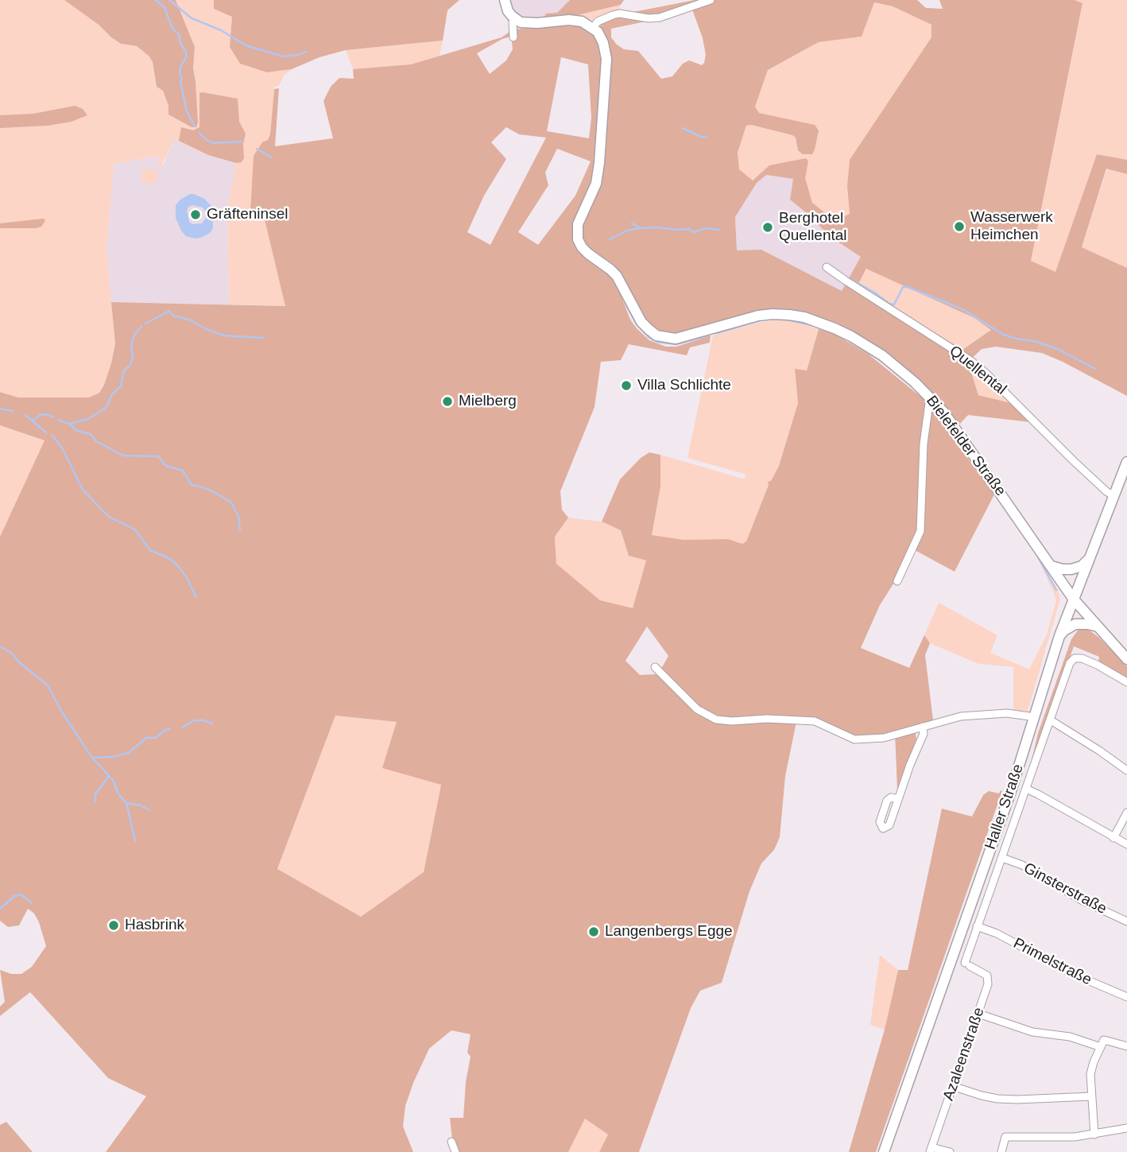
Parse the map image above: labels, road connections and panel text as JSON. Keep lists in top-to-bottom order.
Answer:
{
  "streets": {
    "main road": ["Bielefelder Straße", "Haller Straße"],
    "street": [
      "Quellental",
      "Ginsterstraße",
      "Primelstraße",
      "Azaleenstraße"
    ]
  },
  "crossings": [
    ["Quellental", "Haller Straße"],
    ["Bielefelder Straße", "Haller Straße"],
    ["Primelstraße", "Azaleenstraße"]
  ],
  "places": [
    "Gräfteninsel",
    "Wasserwerk Heimchen",
    "Berghotel Quellental",
    "Villa Schlichte",
    "Mielberg",
    "Hasbrink",
    "Langenbergs Egge"
  ]
}
